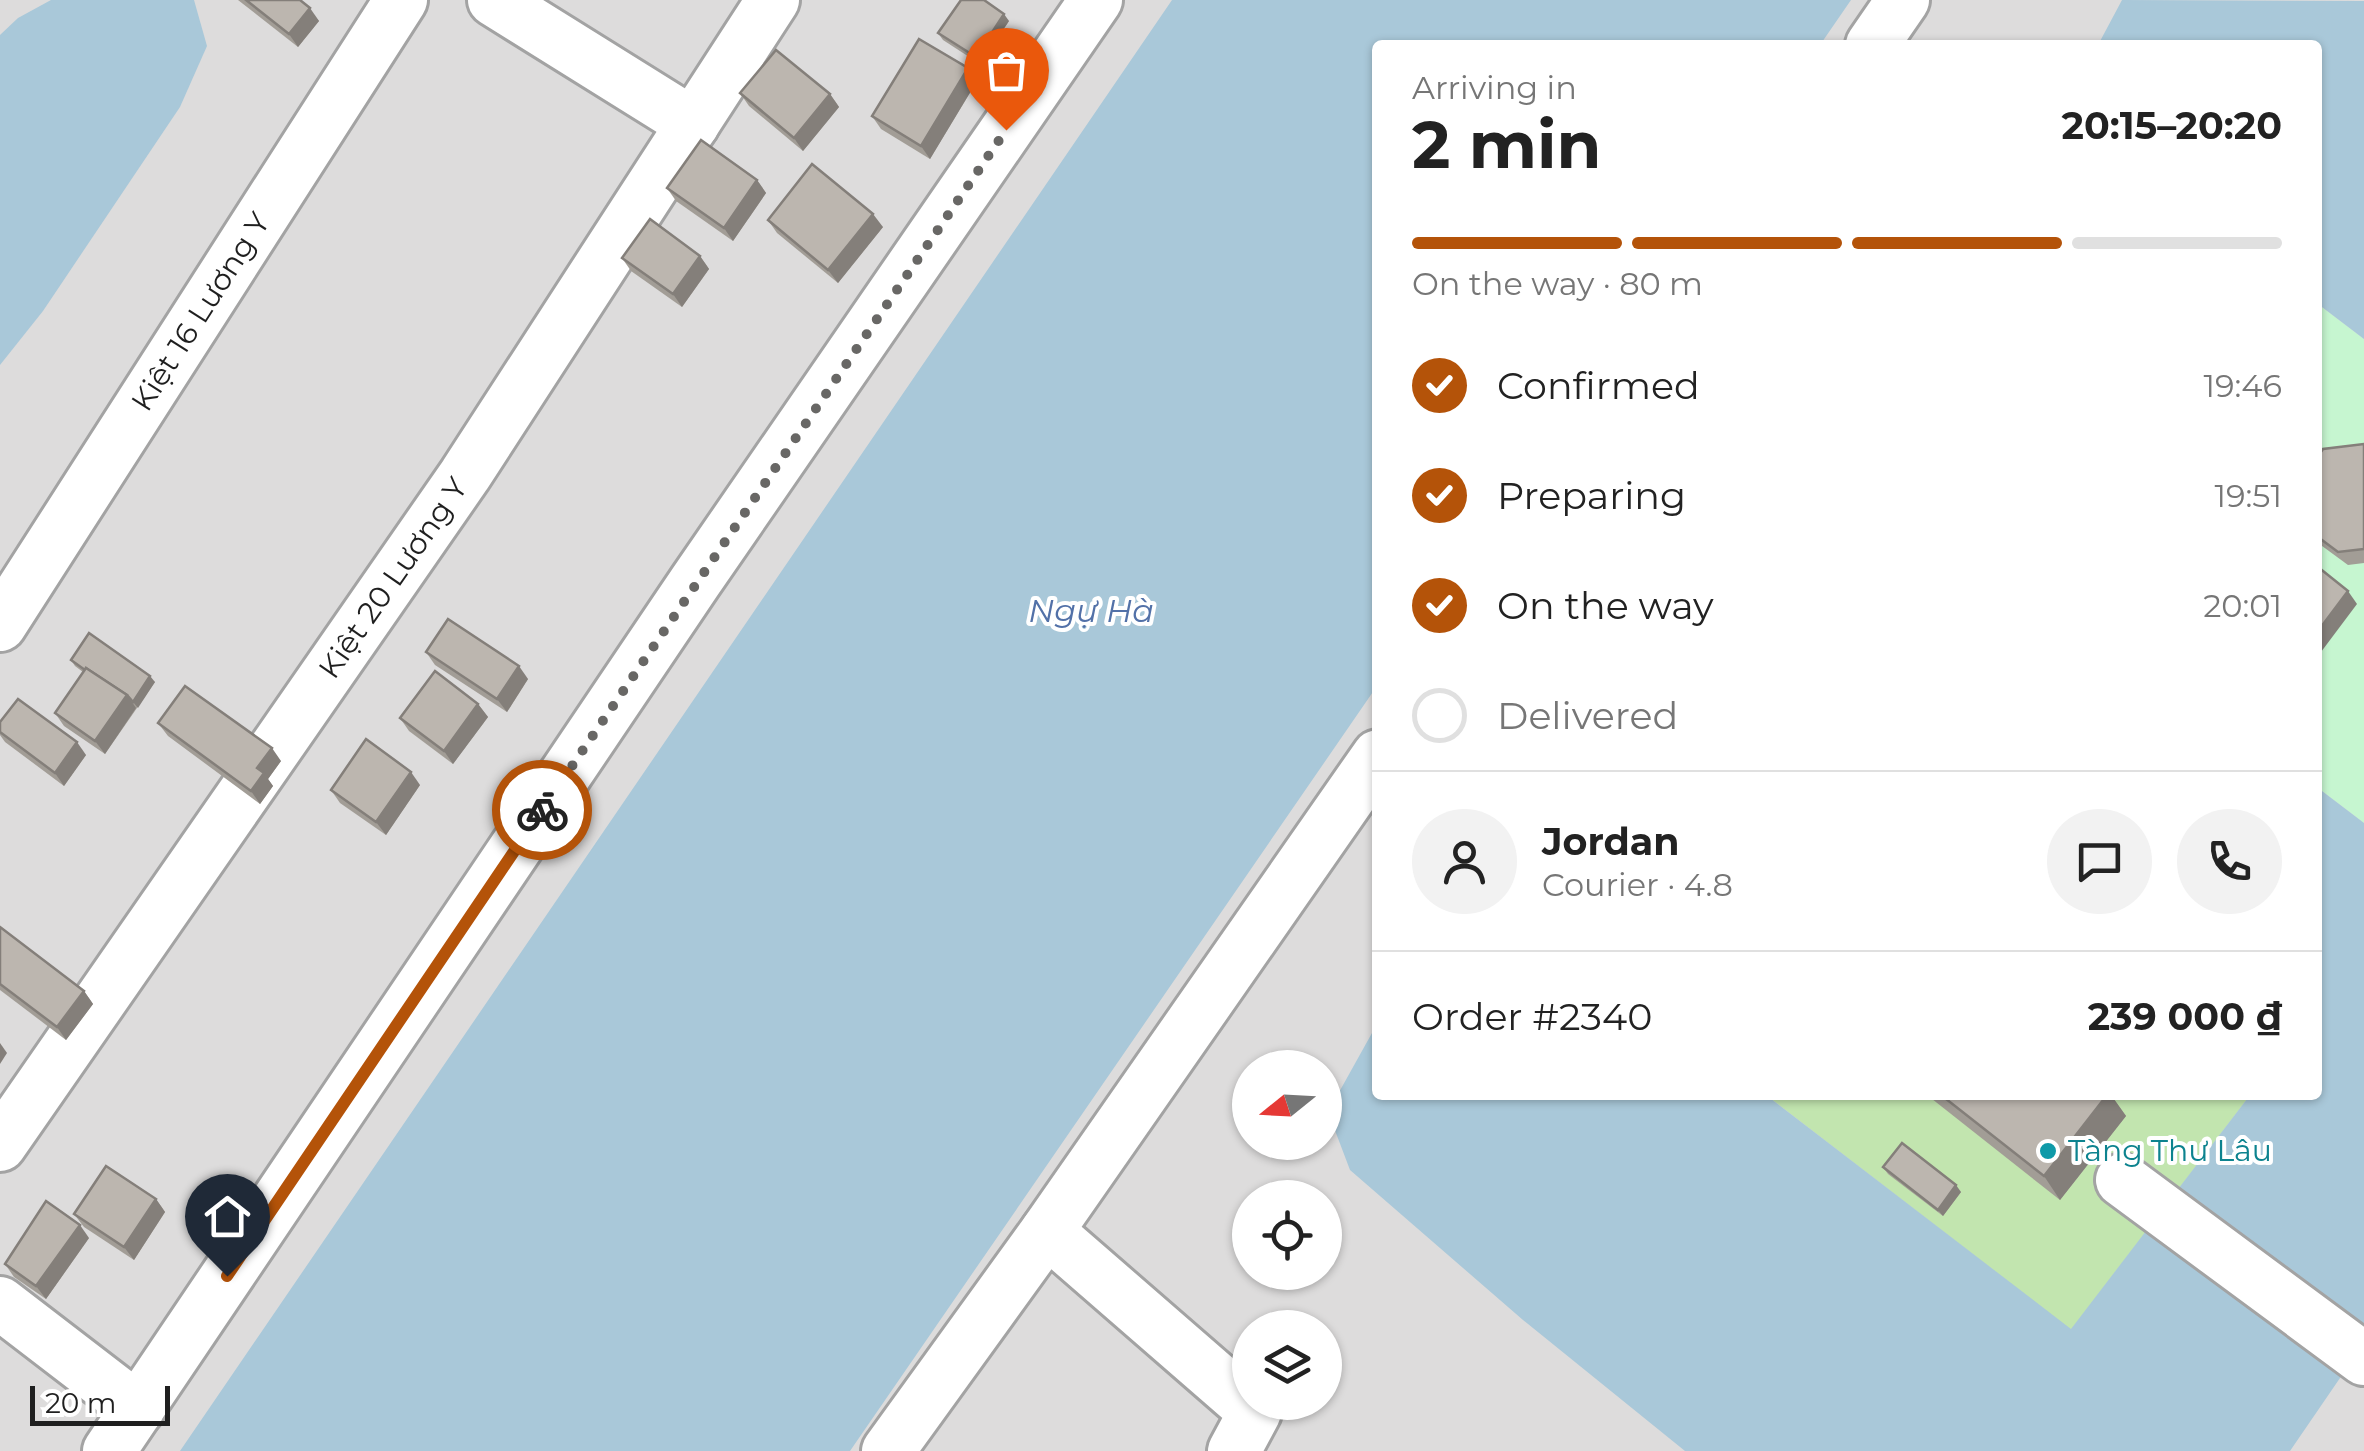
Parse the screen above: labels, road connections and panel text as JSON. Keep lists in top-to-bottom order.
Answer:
{
  "streets": {
    "street": ["Kiệt 16 Lương Y", "Kiệt 20 Lương Y"]
  },
  "water": ["Ngự Hà"],
  "places": ["Tàng Thư Lâu"],
  "scale_bar": "20 m",
  "north": "left",
  "page": {
    "heading": ["2 min", "Arriving in", "20:15–20:20"],
    "panel": [
      "Jordan",
      "Courier · 4.8",
      "Order #2340",
      "239 000 ₫"
    ],
    "bar": "On the way · 80 m",
    "list": [
      ["Confirmed", "19:46"],
      ["Preparing", "19:51"],
      ["On the way", "20:01"],
      "Delivered"
    ],
    "scale": "20 m"
  }
}
